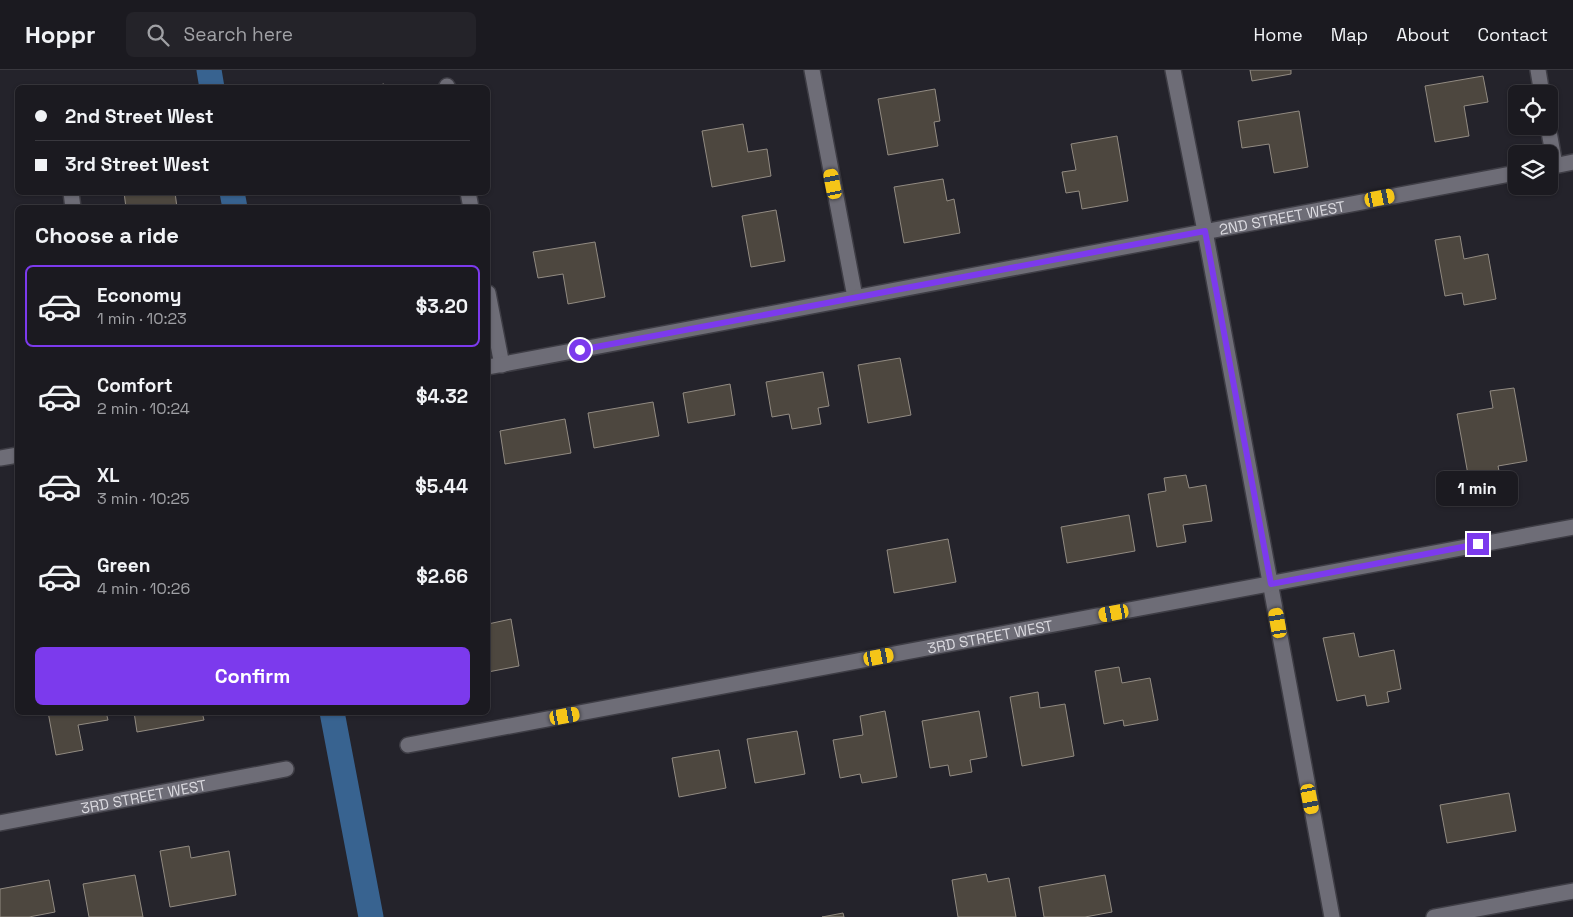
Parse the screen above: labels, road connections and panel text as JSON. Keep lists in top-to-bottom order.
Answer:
{
  "streets": {
    "street": ["2ND STREET WEST", "3RD STREET WEST"]
  },
  "page": {
    "header": "Hoppr",
    "search": "Search here",
    "nav": [
      "Home",
      "Map",
      "About",
      "Contact"
    ],
    "banner": ["2nd Street West", "3rd Street West"],
    "heading": "Choose a ride",
    "list": [
      {
        "name": "Economy",
        "note": "1 min · 10:23",
        "value": "$3.20"
      },
      {
        "name": "Comfort",
        "note": "2 min · 10:24",
        "value": "$4.32"
      },
      {
        "name": "XL",
        "note": "3 min · 10:25",
        "value": "$5.44"
      },
      {
        "name": "Green",
        "note": "4 min · 10:26",
        "value": "$2.66"
      }
    ],
    "bubble": "1 min",
    "buttons": "Confirm"
  }
}
